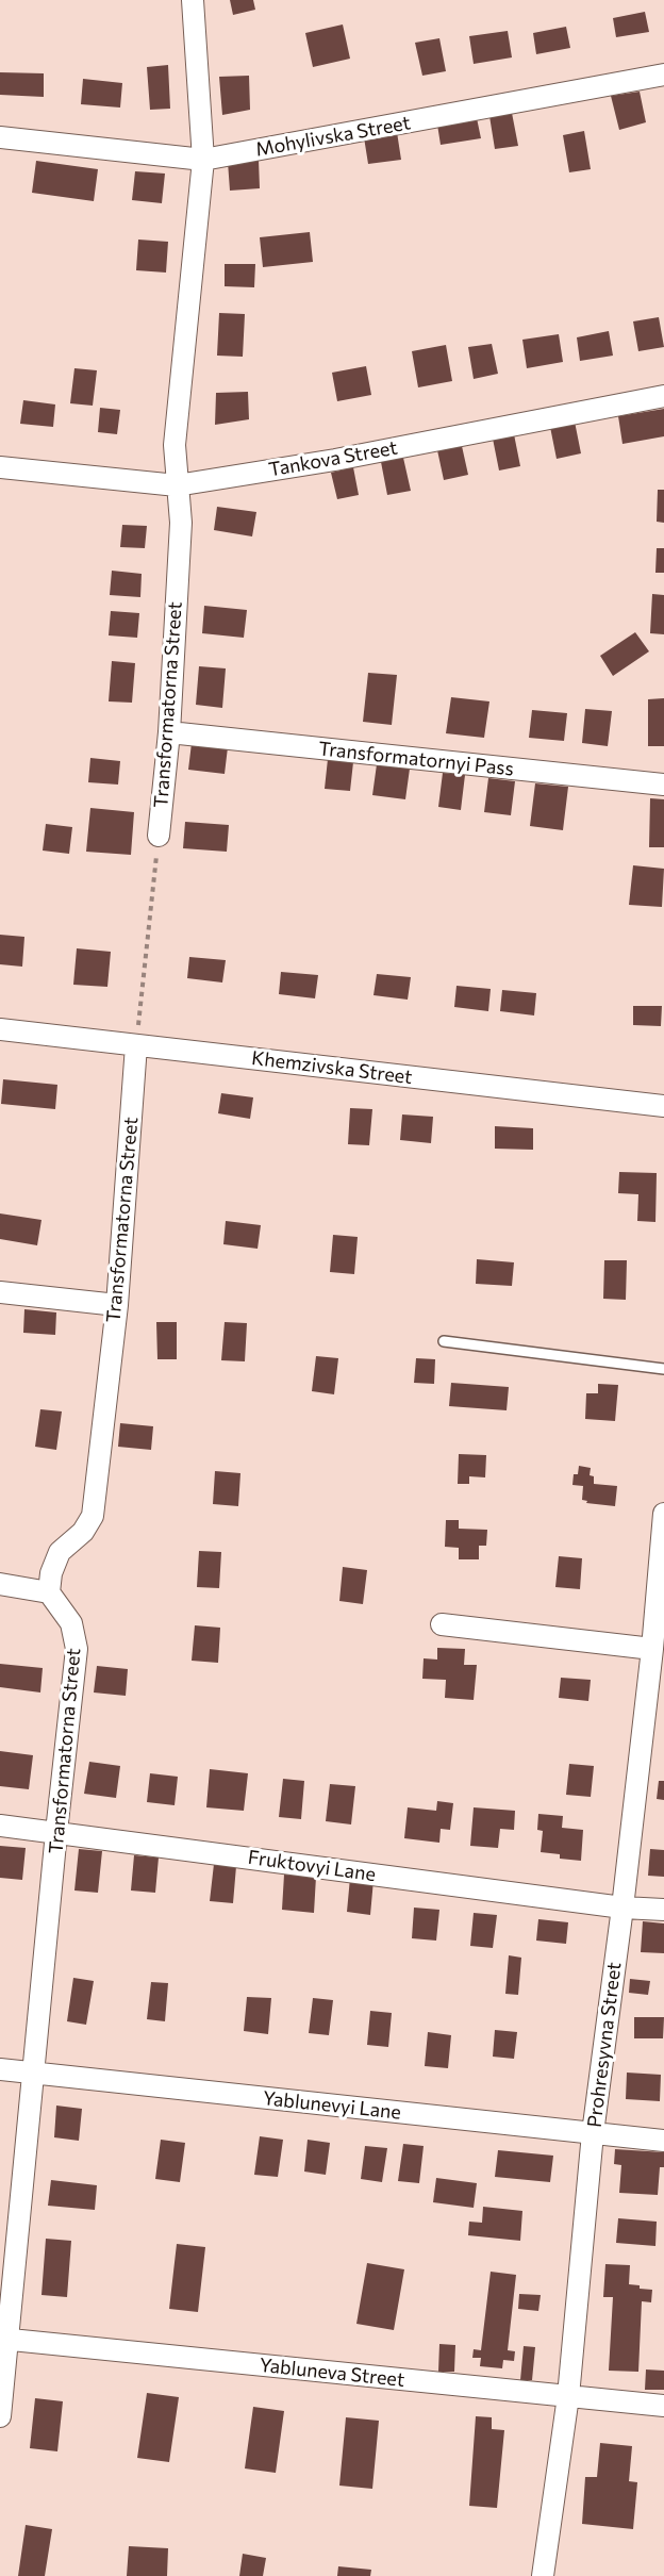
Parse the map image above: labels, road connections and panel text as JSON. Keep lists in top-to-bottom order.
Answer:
{
  "streets": {
    "street": [
      "Mohylivska Street",
      "Tankova Street",
      "Transformatorna Street",
      "Transformatornyi Pass",
      "Khemzivska Street",
      "Fruktovyi Lane",
      "Prohresyvna Street",
      "Yablunevyi Lane",
      "Yabluneva Street"
    ]
  },
  "crossings": [
    ["Mohylivska Street", "Transformatorna Street"],
    ["Tankova Street", "Transformatorna Street"],
    ["Transformatorna Street", "Transformatornyi Pass"],
    ["Transformatorna Street", "Khemzivska Street"],
    ["Transformatorna Street", "Fruktovyi Lane"],
    ["Transformatorna Street", "Yablunevyi Lane"],
    ["Transformatorna Street", "Yabluneva Street"],
    ["Fruktovyi Lane", "Prohresyvna Street"],
    ["Prohresyvna Street", "Yablunevyi Lane"],
    ["Prohresyvna Street", "Yabluneva Street"]
  ]
}
